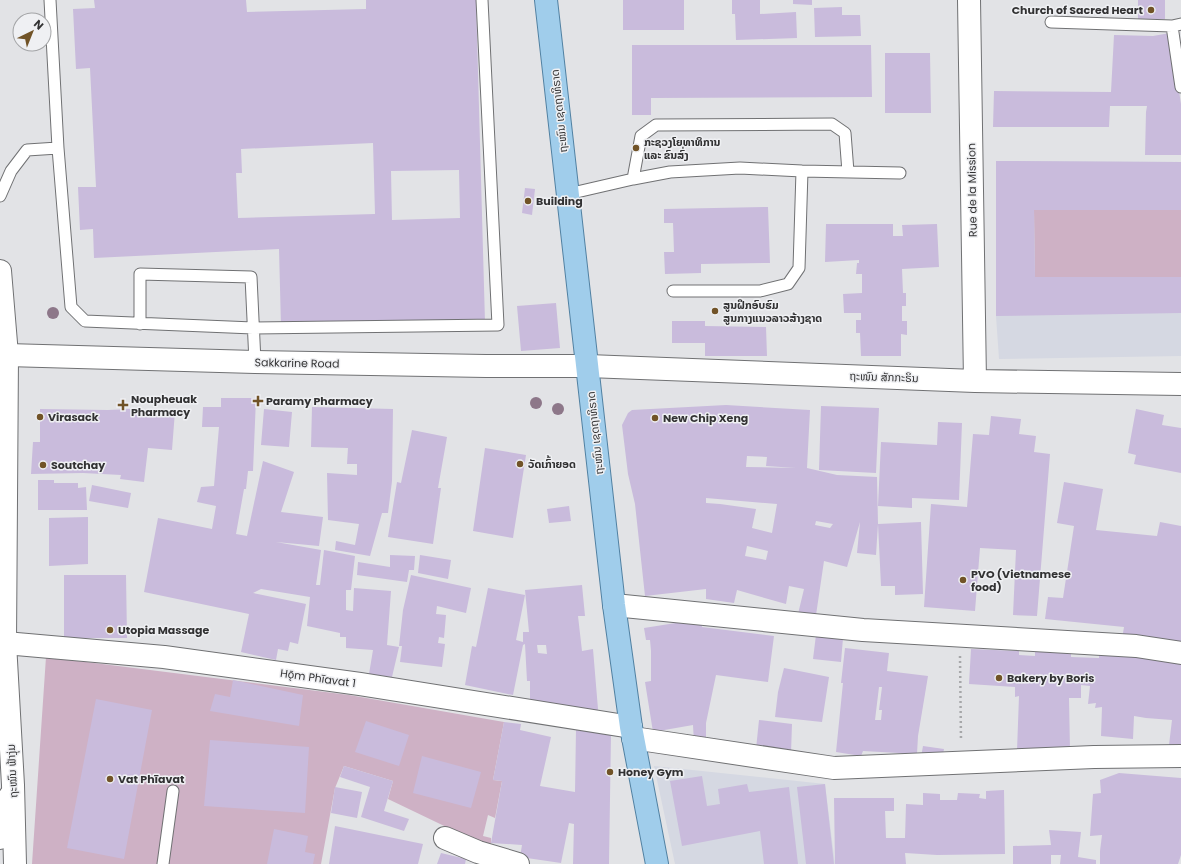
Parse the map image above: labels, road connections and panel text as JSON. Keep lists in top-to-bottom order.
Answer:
{
  "streets": {
    "main road": ["ຖະໜົນ ເຊດຖາທິຣາດ"],
    "street": [
      "Rue de la Mission",
      "Sakkarine Road",
      "ຖະໜົນ ສັກກະຣິນ",
      "Hǭm Phīavat 1",
      "ຖະໝົນ ຟ້າງຸ່ມ"
    ]
  },
  "crossings": [
    ["ຖະໜົນ ເຊດຖາທິຣາດ", "Sakkarine Road"],
    ["ຖະໜົນ ເຊດຖາທິຣາດ", "ຖະໜົນ ສັກກະຣິນ"],
    ["ຖະໜົນ ເຊດຖາທິຣາດ", "Hǭm Phīavat 1"],
    ["Rue de la Mission", "ຖະໜົນ ສັກກະຣິນ"],
    ["Sakkarine Road", "ຖະໜົນ ສັກກະຣິນ"],
    ["Sakkarine Road", "ຖະໝົນ ຟ້າງຸ່ມ"],
    ["Hǭm Phīavat 1", "ຖະໝົນ ຟ້າງຸ່ມ"]
  ],
  "places": {
    "other": [
      "Church of Sacred Heart",
      "ກະຊວງໂຍທາທິການ ແລະ ຂົນສົ່ງ",
      "Building",
      "ສູນຝຶກອົບຮົມ ສູນກາງແນວລາວສ້າງຊາດ",
      "Virasack",
      "New Chip Xeng",
      "ວັດເກົ້າຍອດ",
      "Soutchay",
      "PVO (Vietnamese food)",
      "Utopia Massage",
      "Bakery by Boris",
      "Honey Gym",
      "Vat Phīavat"
    ],
    "health": ["Paramy Pharmacy", "Noupheuak Pharmacy"]
  },
  "north": "top right"
}
